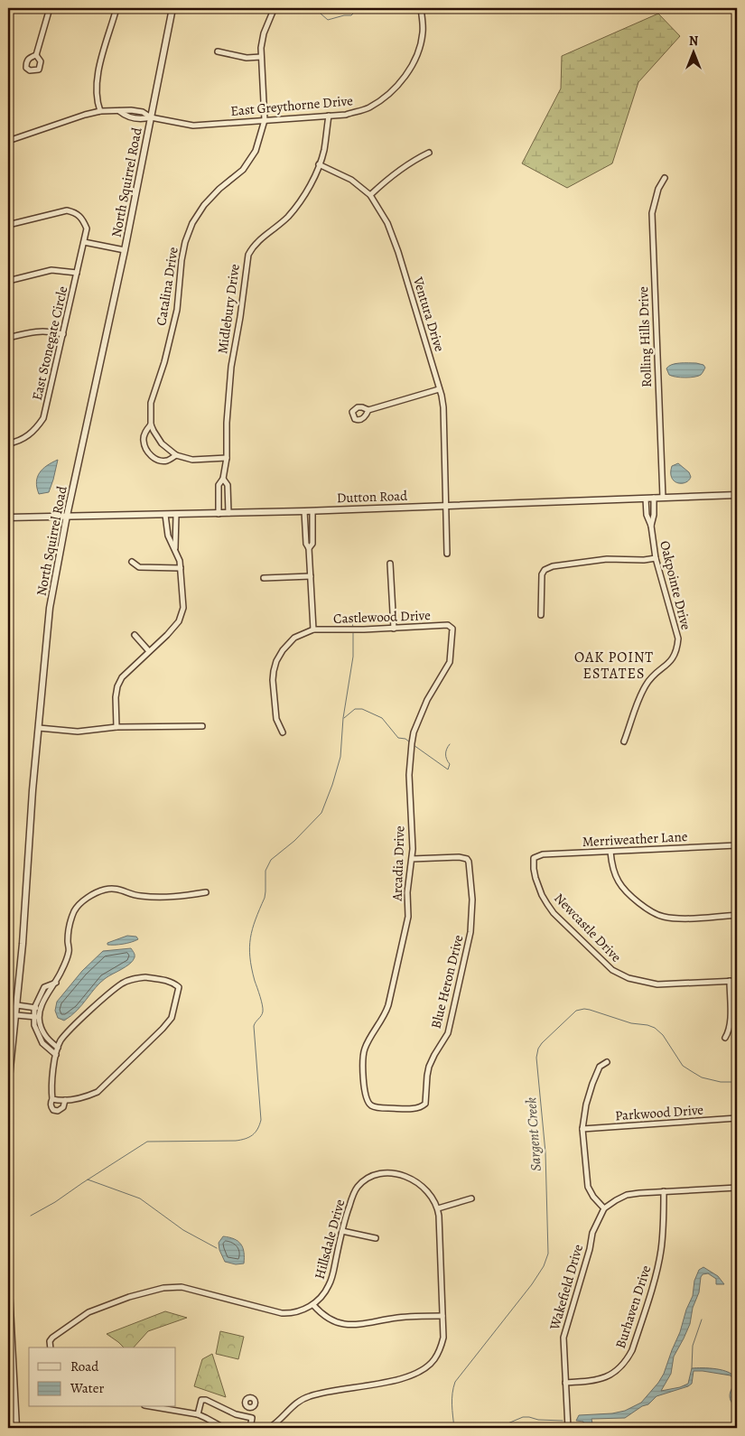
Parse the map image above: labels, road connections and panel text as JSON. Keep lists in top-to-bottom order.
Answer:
{
  "streets": {
    "street": [
      "East Greythorne Drive",
      "North Squirrel Road",
      "Catalina Drive",
      "Midlebury Drive",
      "Ventura Drive",
      "Rolling Hills Drive",
      "East Stonegate Circle",
      "Dutton Road",
      "Oakpointe Drive",
      "Castlewood Drive",
      "Merriweather Lane",
      "Arcadia Drive",
      "Newcastle Drive",
      "Blue Heron Drive",
      "Parkwood Drive",
      "Hillsdale Drive",
      "Wakefield Drive",
      "Burhaven Drive"
    ]
  },
  "crossings": [
    ["East Greythorne Drive", "North Squirrel Road"],
    ["East Greythorne Drive", "Catalina Drive"],
    ["East Greythorne Drive", "Midlebury Drive"],
    ["North Squirrel Road", "Dutton Road"],
    ["Midlebury Drive", "Ventura Drive"],
    ["Midlebury Drive", "Dutton Road"],
    ["Ventura Drive", "Dutton Road"],
    ["Rolling Hills Drive", "Dutton Road"],
    ["Dutton Road", "Oakpointe Drive"],
    ["Castlewood Drive", "Arcadia Drive"],
    ["Merriweather Lane", "Newcastle Drive"],
    ["Arcadia Drive", "Blue Heron Drive"],
    ["Wakefield Drive", "Burhaven Drive"]
  ],
  "districts": ["OAK POINT ESTATES"],
  "water": ["Sargent Creek"],
  "legend": ["Road", "Water"],
  "north": "top"
}
